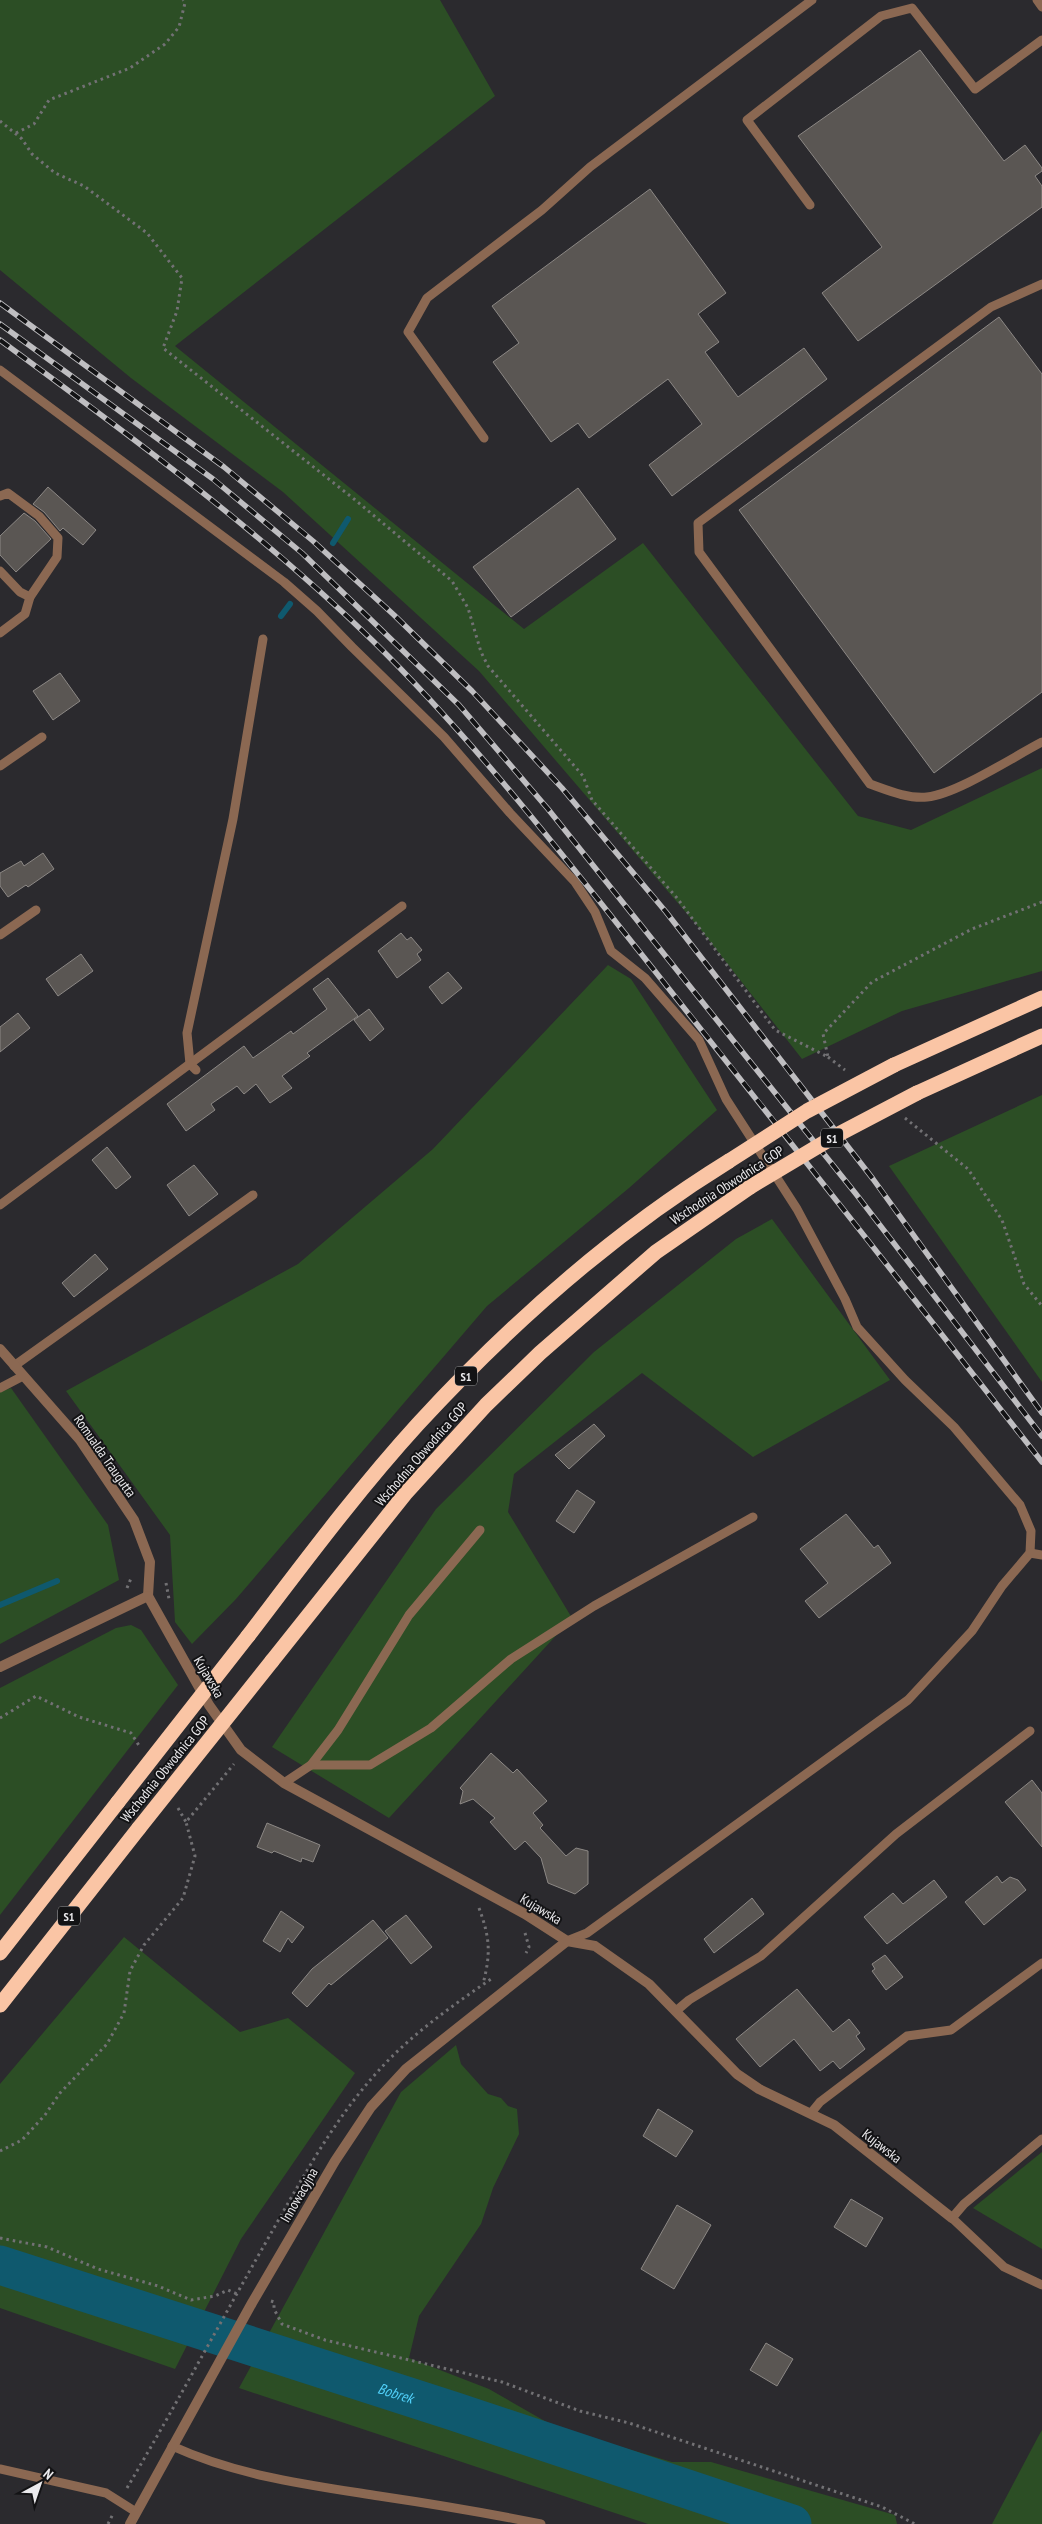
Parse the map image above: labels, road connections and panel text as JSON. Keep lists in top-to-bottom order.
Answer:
{
  "streets": {
    "highway": ["S1", "Wschodnia Obwodnica GOP"],
    "street": ["Romualda Traugutta", "Kujawska", "Innowacyjna"]
  },
  "crossings": [
    ["Romualda Traugutta", "Kujawska"],
    ["Kujawska", "Innowacyjna"]
  ],
  "water": ["Bobrek"],
  "north": "top right"
}
